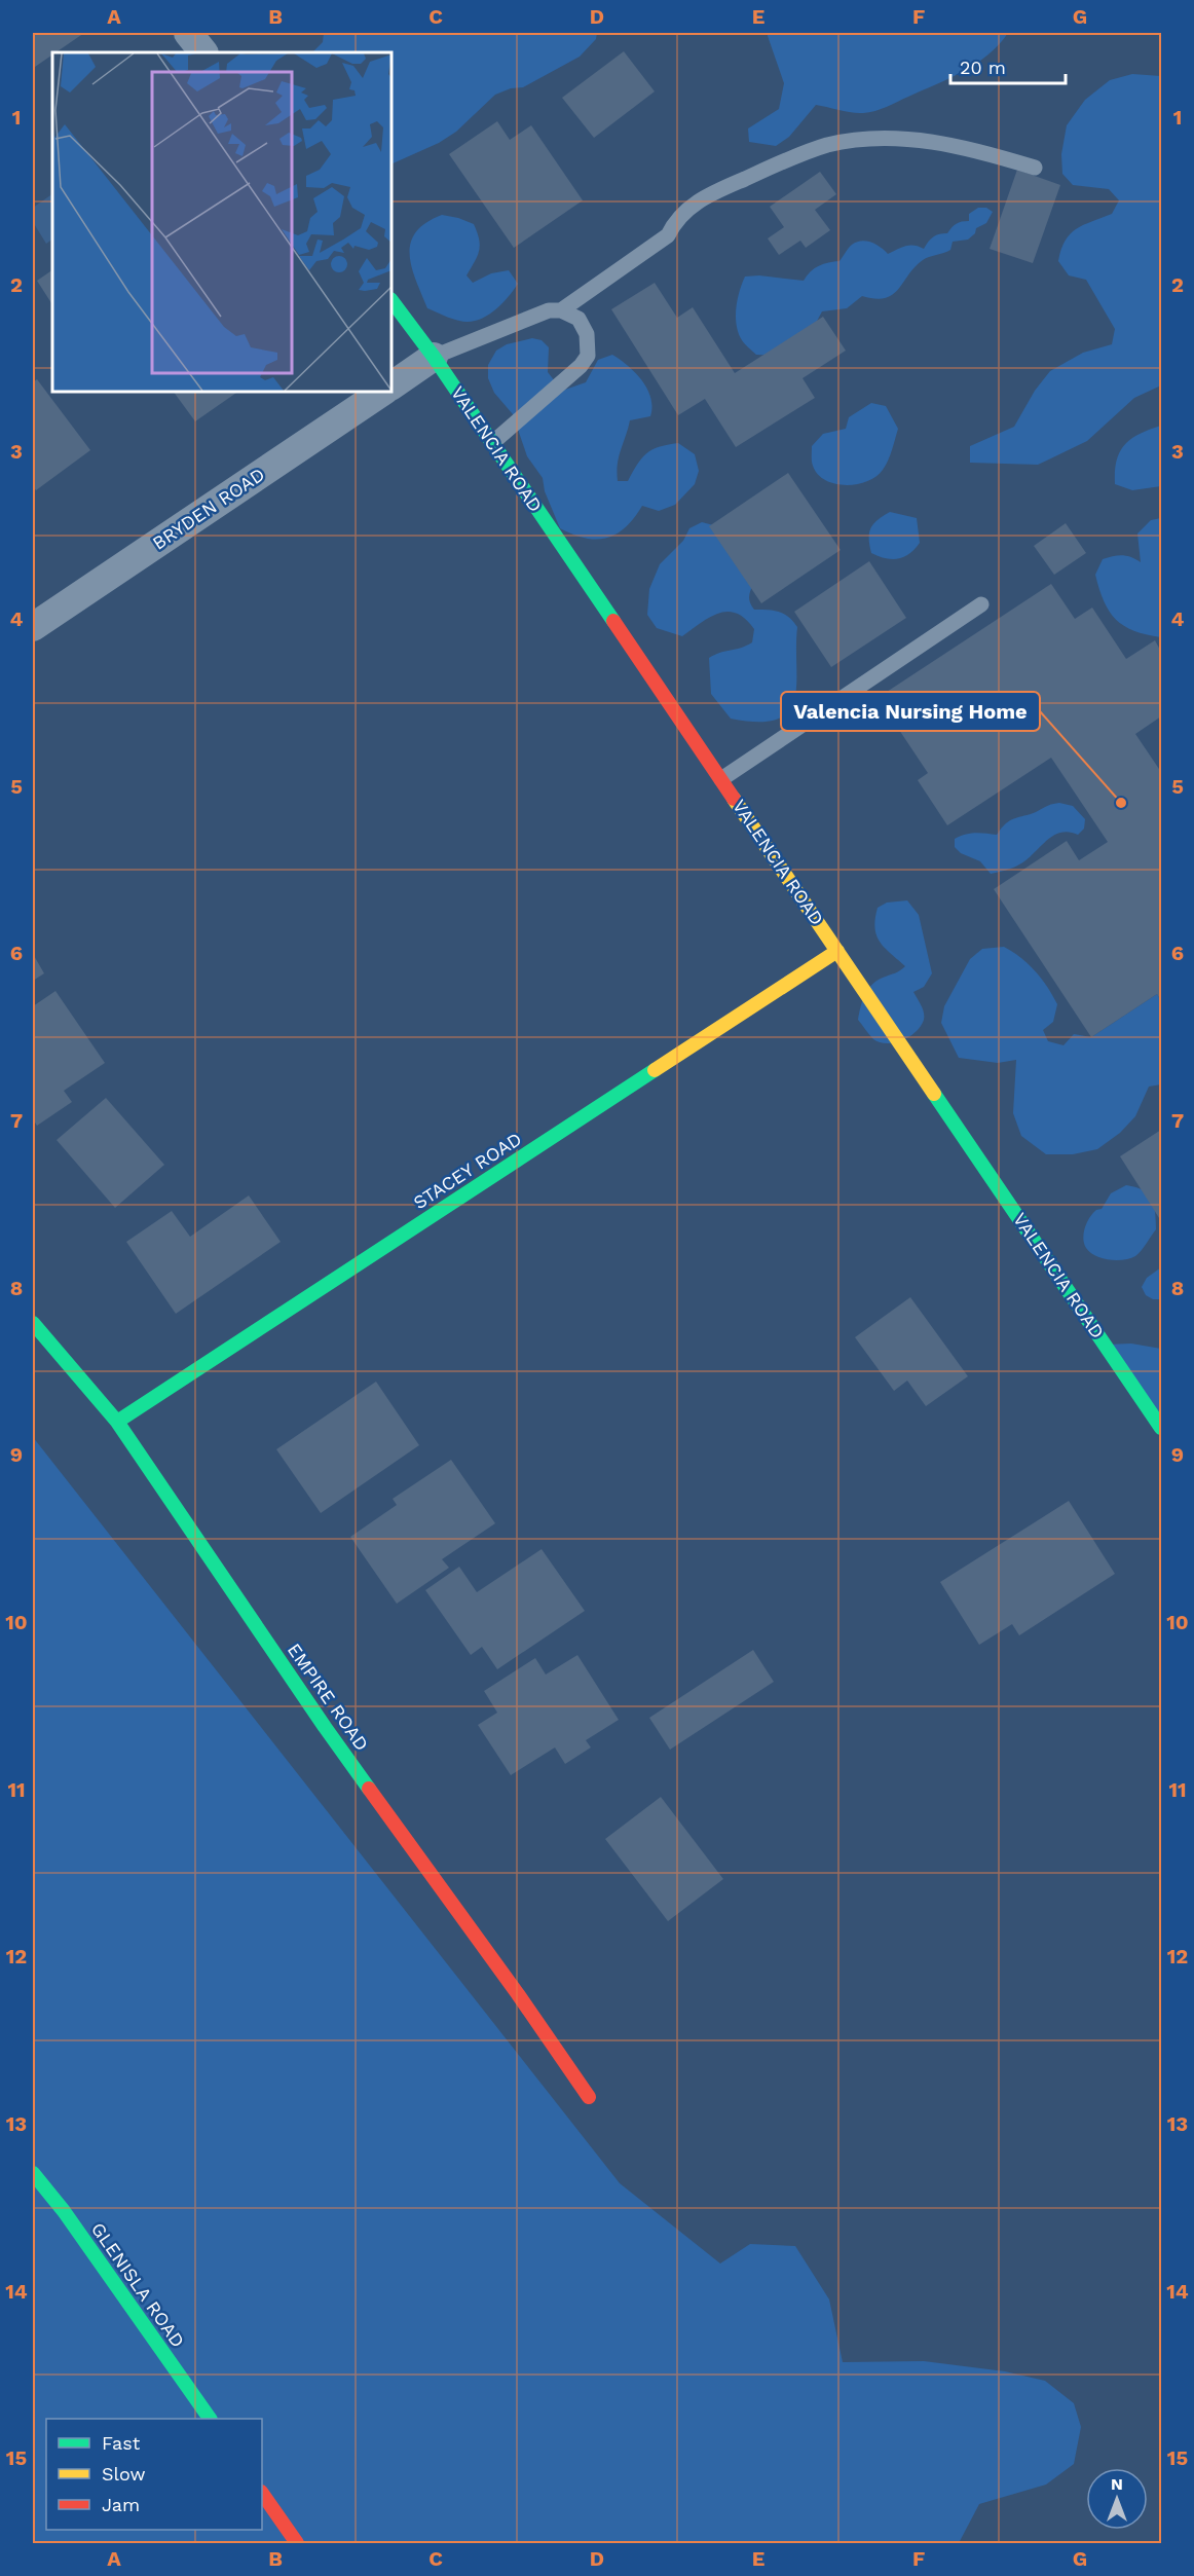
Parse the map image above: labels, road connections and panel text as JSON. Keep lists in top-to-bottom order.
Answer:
{
  "streets": {
    "street": [
      "VALENCIA ROAD",
      "BRYDEN ROAD",
      "STACEY ROAD",
      "EMPIRE ROAD",
      "GLENISLA ROAD"
    ]
  },
  "crossings": [
    ["VALENCIA ROAD", "STACEY ROAD"],
    ["STACEY ROAD", "EMPIRE ROAD"]
  ],
  "places": ["Valencia Nursing Home"],
  "legend": ["Fast", "Slow", "Jam"],
  "scale_bar": "20 m",
  "north": "top",
  "grid": {
    "columns": [
      "A",
      "B",
      "C",
      "D",
      "E",
      "F",
      "G"
    ],
    "rows": [
      "1",
      "2",
      "3",
      "4",
      "5",
      "6",
      "7",
      "8",
      "9",
      "10",
      "11",
      "12",
      "13",
      "14",
      "15"
    ]
  }
}
